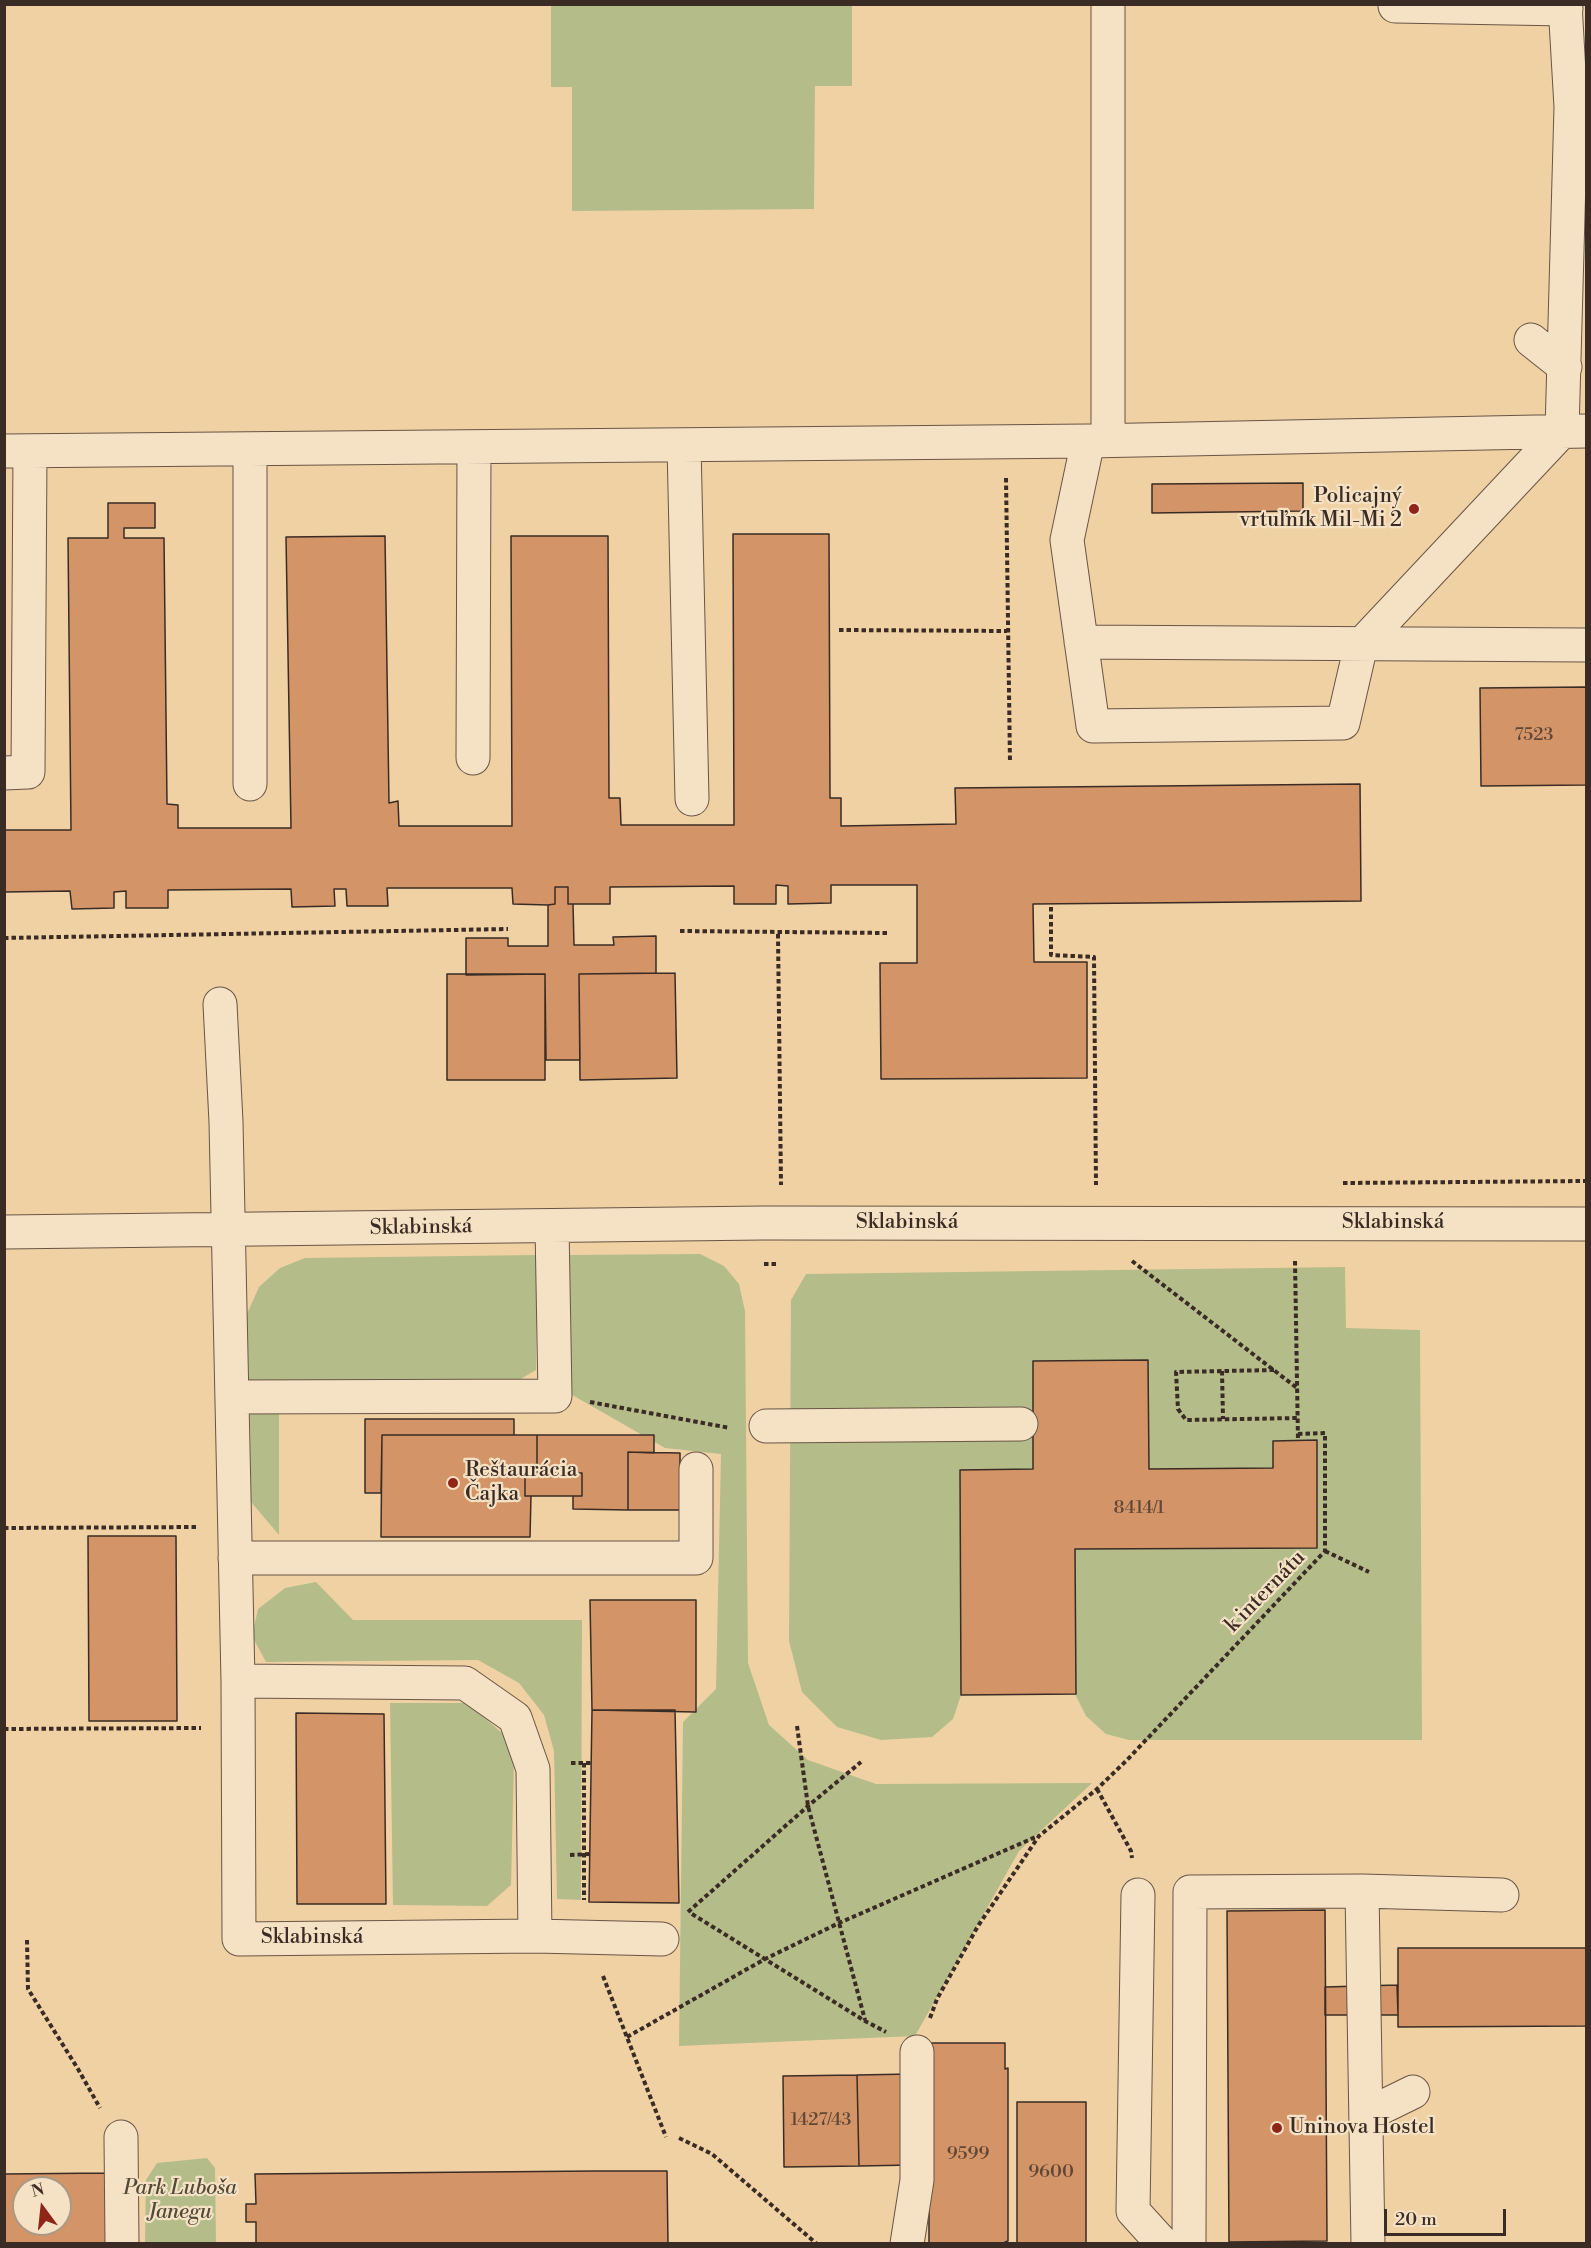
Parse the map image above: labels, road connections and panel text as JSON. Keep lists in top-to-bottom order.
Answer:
{
  "streets": {
    "street": ["Sklabinská"],
    "path": ["k internátu"]
  },
  "parks": ["Park Luboša Janegu"],
  "places": ["Policajný vrtuľník Mil-Mi 2", "Reštaurácia Čajka", "Uninova Hostel"],
  "house_numbers": [
    "7523",
    "8414/1",
    "1427/43",
    "9599",
    "9600"
  ],
  "scale_bar": "20 m",
  "north": "top"
}
